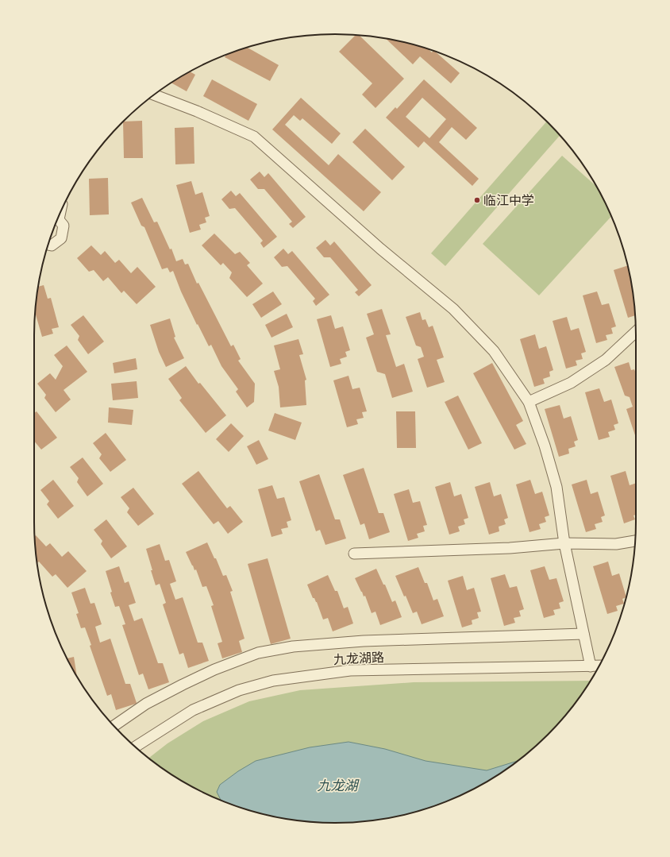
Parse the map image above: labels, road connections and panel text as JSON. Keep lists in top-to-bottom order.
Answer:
{
  "streets": {
    "street": ["九龙湖路"]
  },
  "water": ["九龙湖"],
  "places": ["临江中学"]
}
